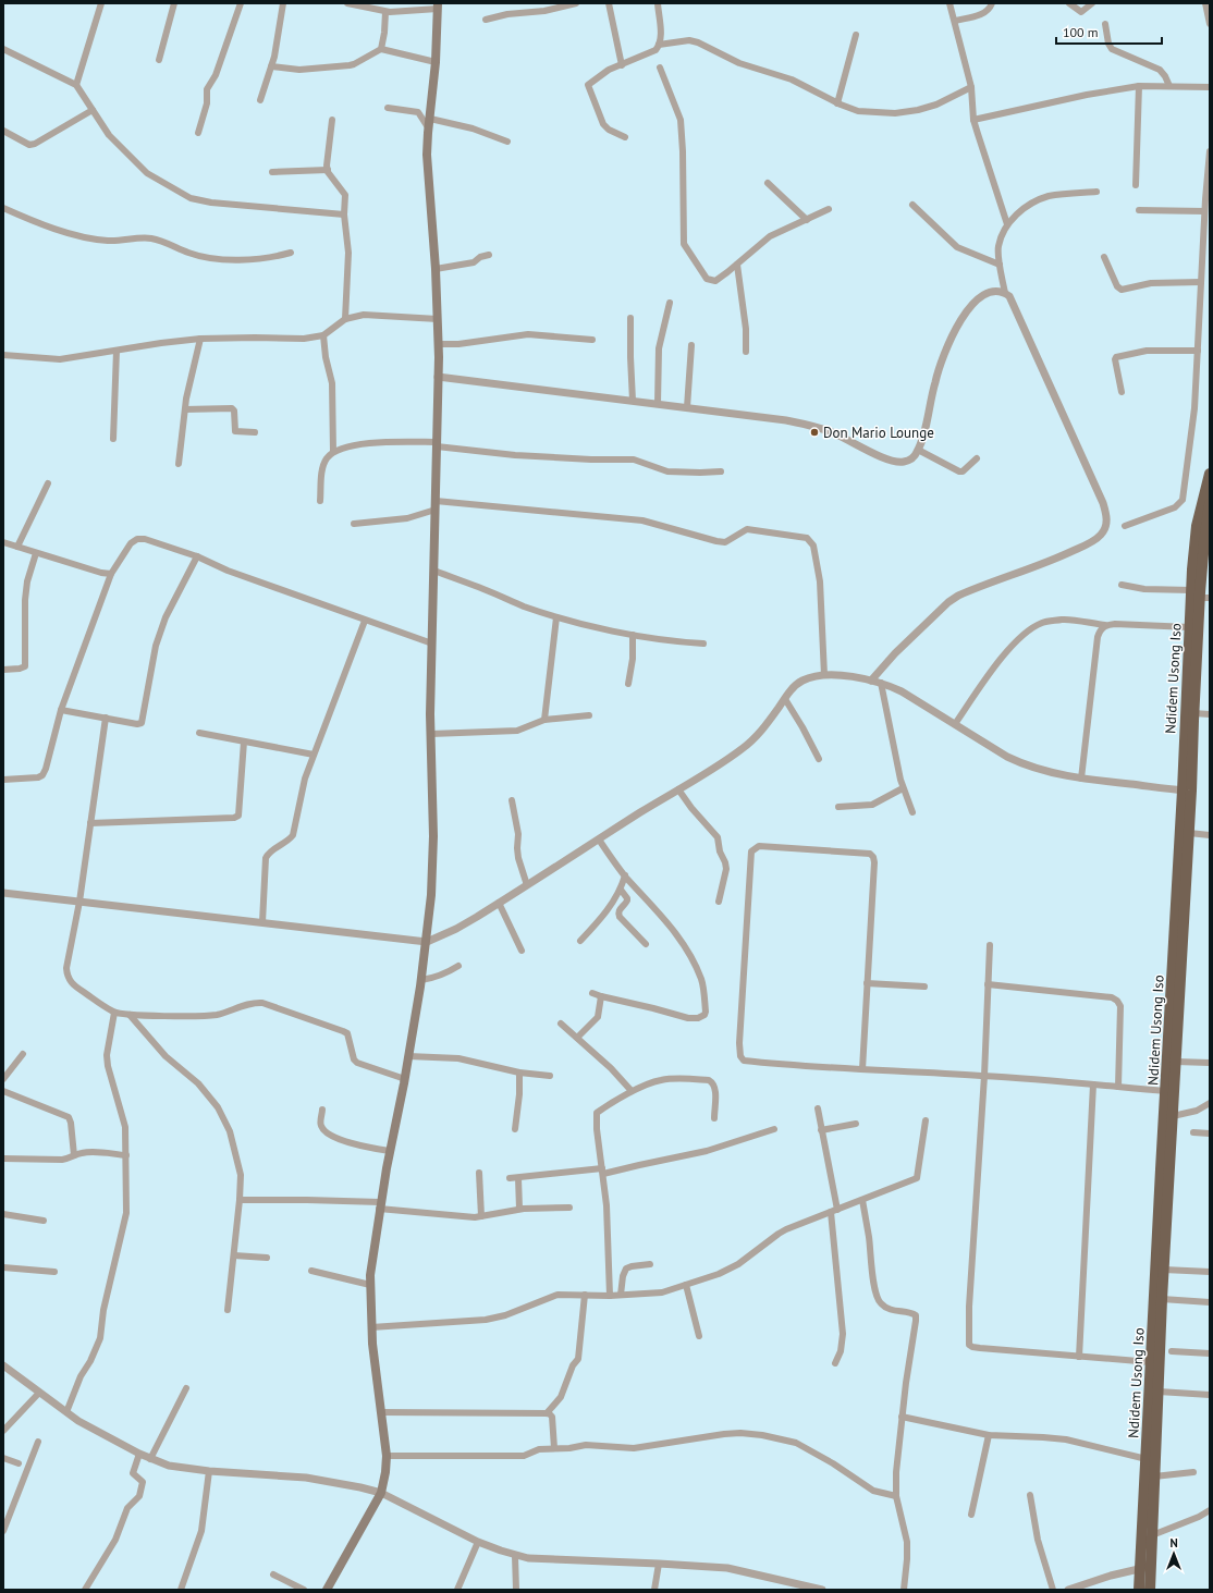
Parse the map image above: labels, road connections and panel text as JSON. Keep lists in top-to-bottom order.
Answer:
{
  "streets": {
    "highway": ["Ndidem Usong Iso"]
  },
  "places": ["Don Mario Lounge"],
  "scale_bar": "100 m",
  "north": "top"
}
